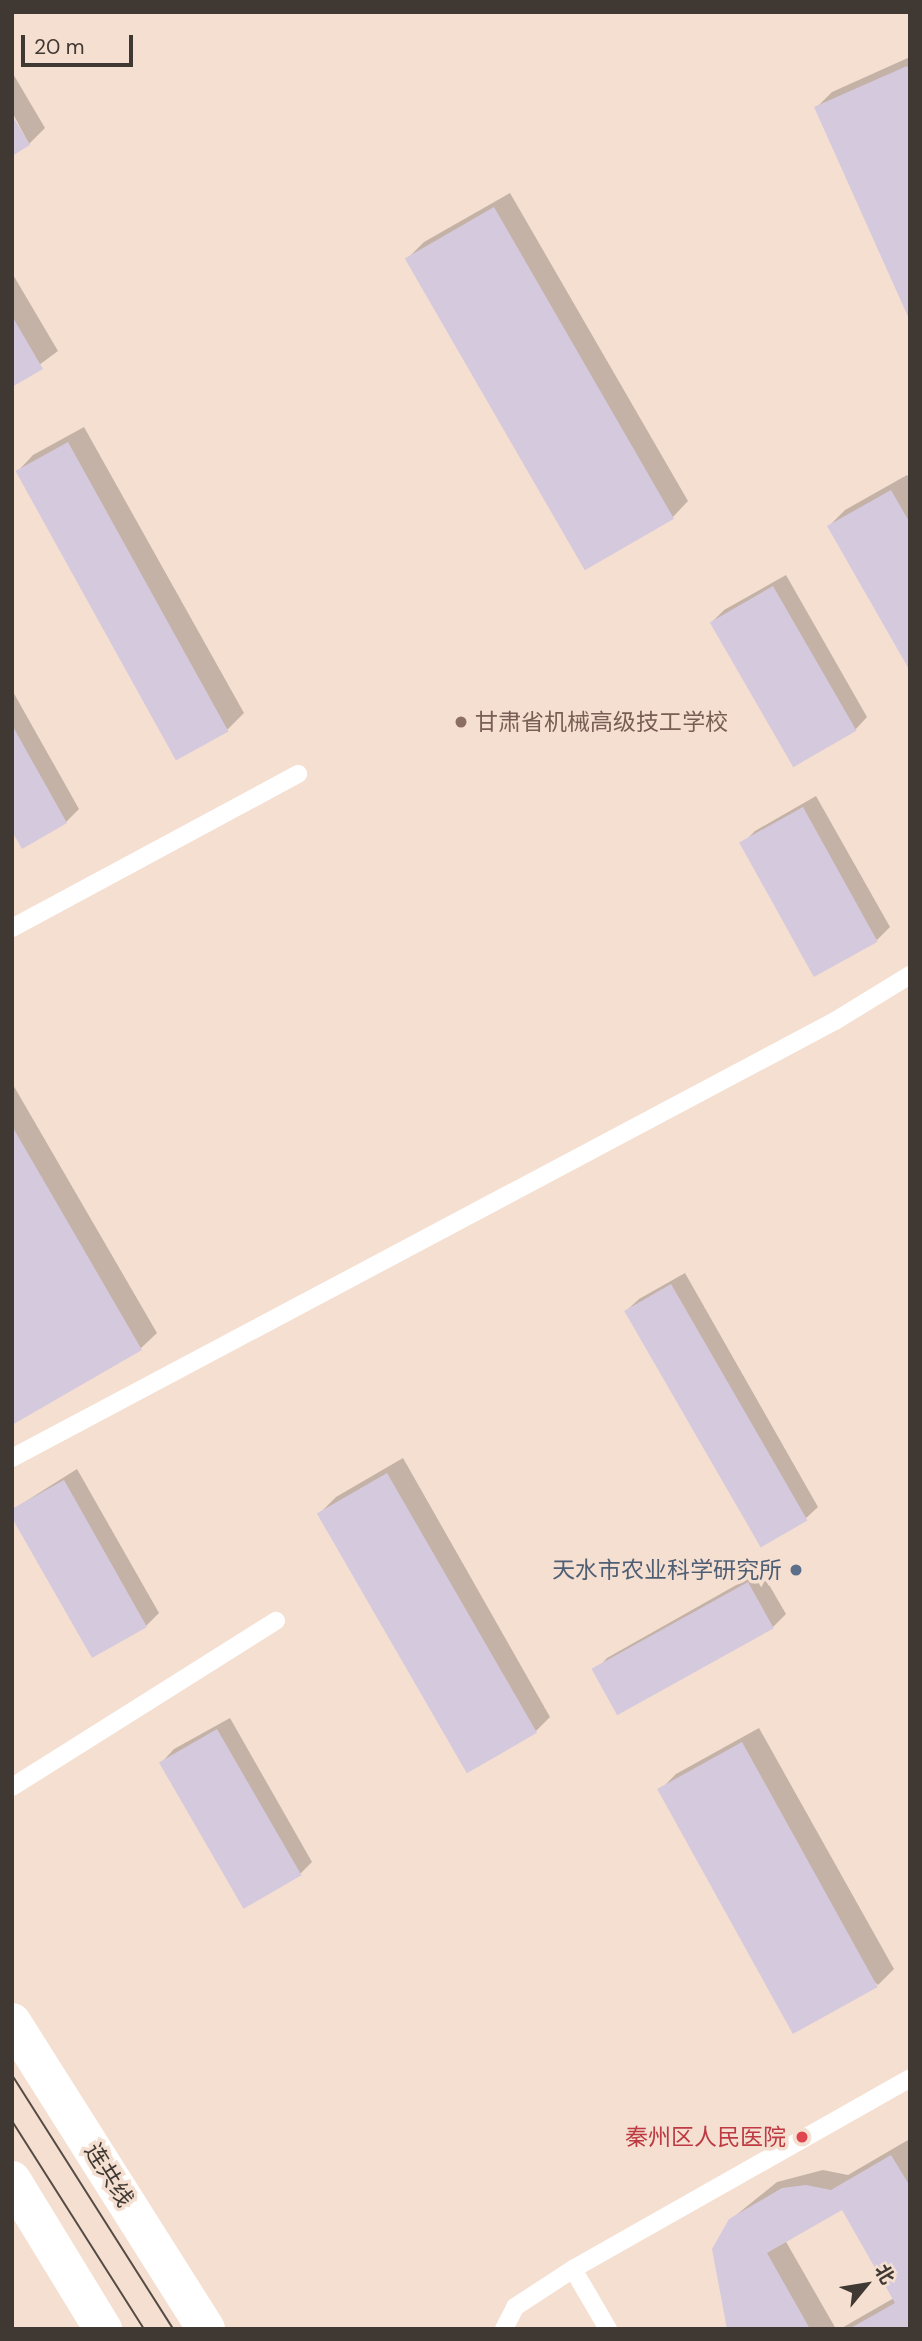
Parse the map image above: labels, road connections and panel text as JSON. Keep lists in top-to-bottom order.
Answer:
{
  "streets": {
    "highway": ["连共线"]
  },
  "places": ["甘肃省机械高级技工学校", "天水市农业科学研究所", "秦州区人民医院"],
  "scale_bar": "20 m",
  "north": "top right"
}
